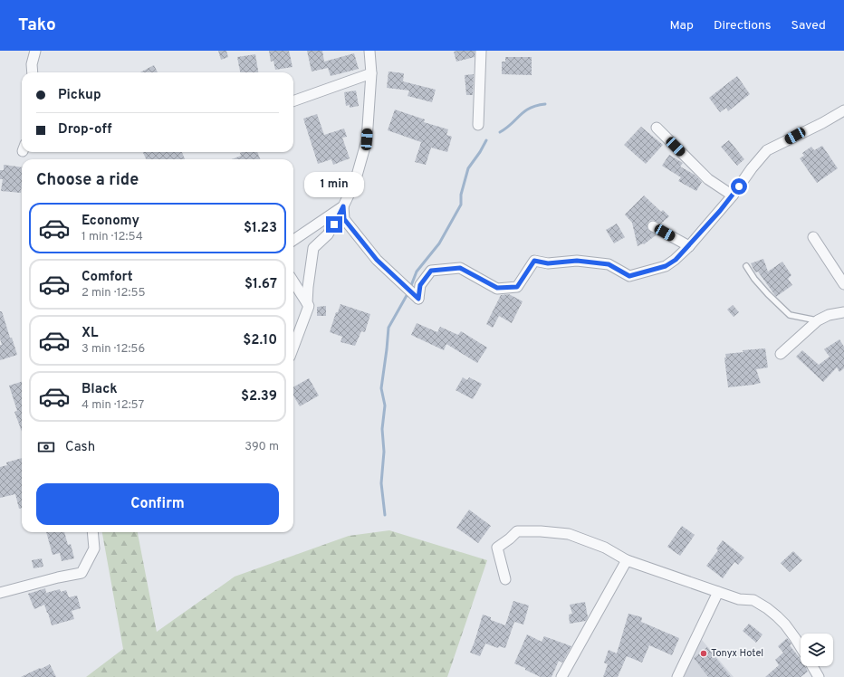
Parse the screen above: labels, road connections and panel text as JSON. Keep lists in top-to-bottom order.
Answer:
{
  "places": ["Tonyx Hotel"],
  "page": {
    "header": "Tako",
    "nav": ["Map", "Directions", "Saved"],
    "banner": ["Pickup", "Drop-off"],
    "heading": "Choose a ride",
    "bubble": "1 min",
    "list": [
      {
        "name": "Economy",
        "note": "1 min · 12:54",
        "value": "$1.23"
      },
      {
        "name": "Comfort",
        "note": "2 min · 12:55",
        "value": "$1.67"
      },
      {
        "name": "XL",
        "note": "3 min · 12:56",
        "value": "$2.10"
      },
      {
        "name": "Black",
        "note": "4 min · 12:57",
        "value": "$2.39"
      }
    ],
    "pay": ["Cash", "390 m"],
    "buttons": "Confirm"
  }
}
